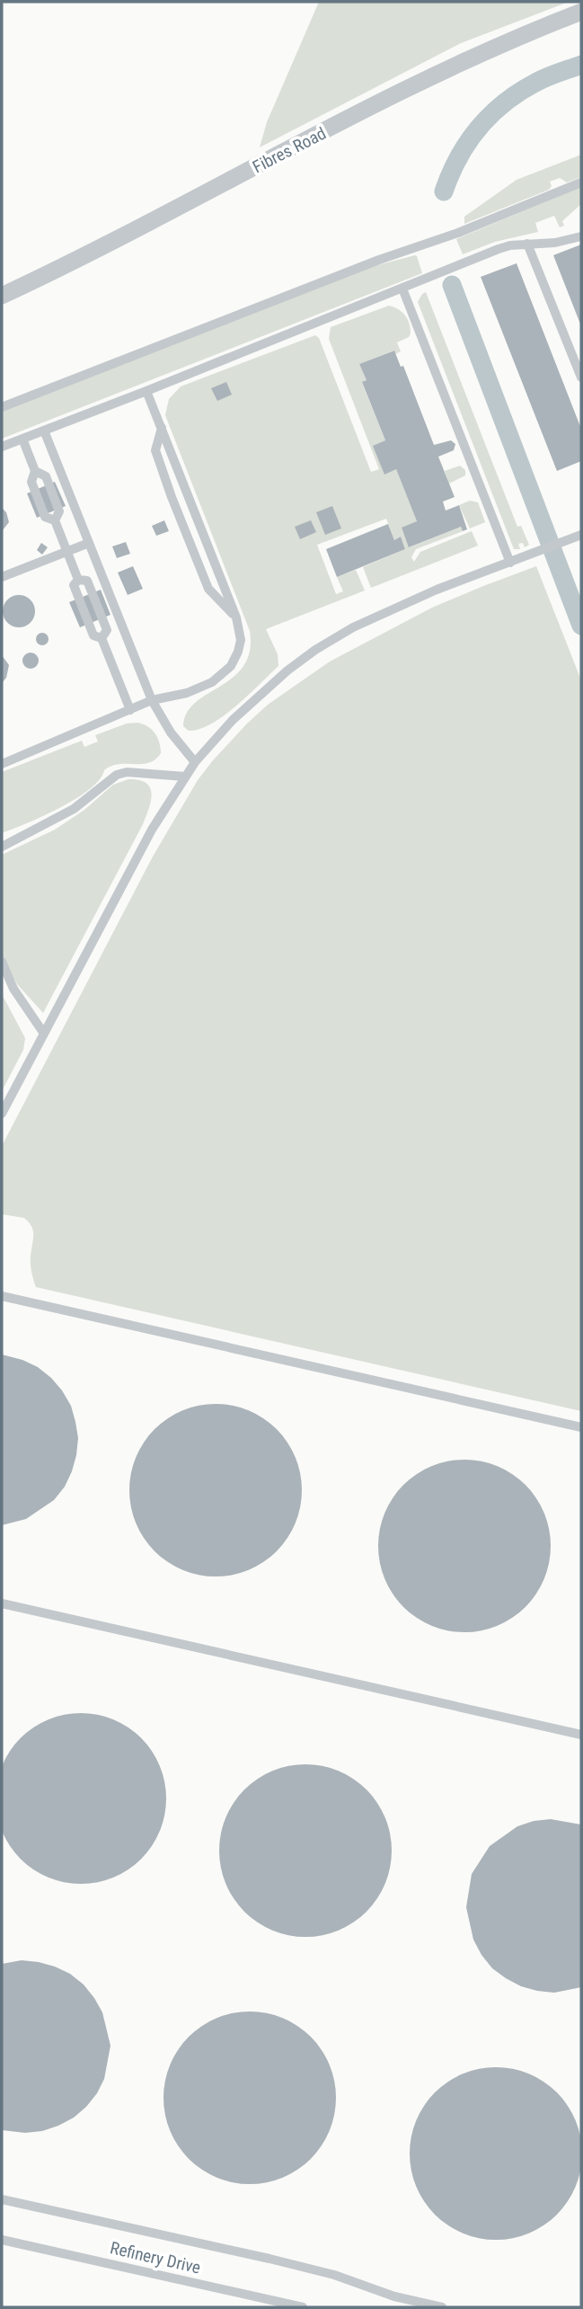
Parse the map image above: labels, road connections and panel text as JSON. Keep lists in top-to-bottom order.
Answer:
{
  "streets": {
    "street": ["Fibres Road"],
    "lane": ["Refinery Drive"]
  }
}
